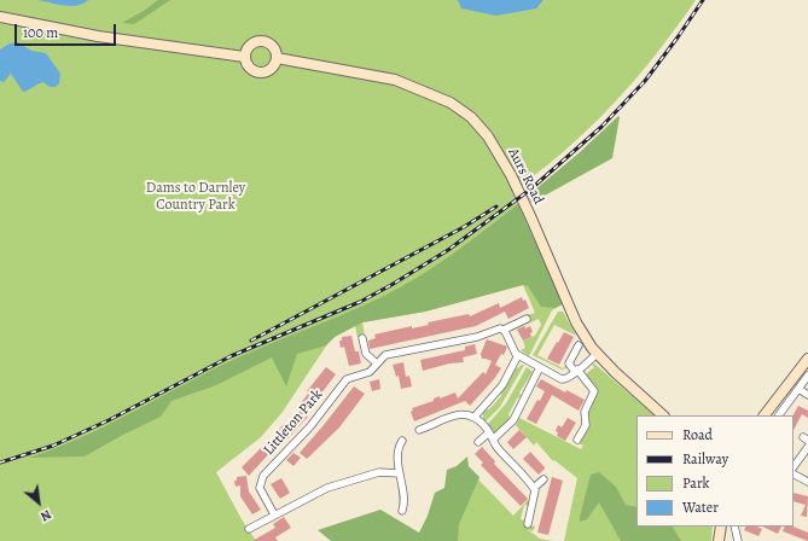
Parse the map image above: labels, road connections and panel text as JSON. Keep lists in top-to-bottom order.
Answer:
{
  "streets": {
    "street": ["Aurs Road", "Littleton Park"]
  },
  "parks": ["Dams to Darnley Country Park"],
  "legend": [
    "Road",
    "Railway",
    "Park",
    "Water"
  ],
  "scale_bar": "100 m",
  "north": "bottom right"
}
